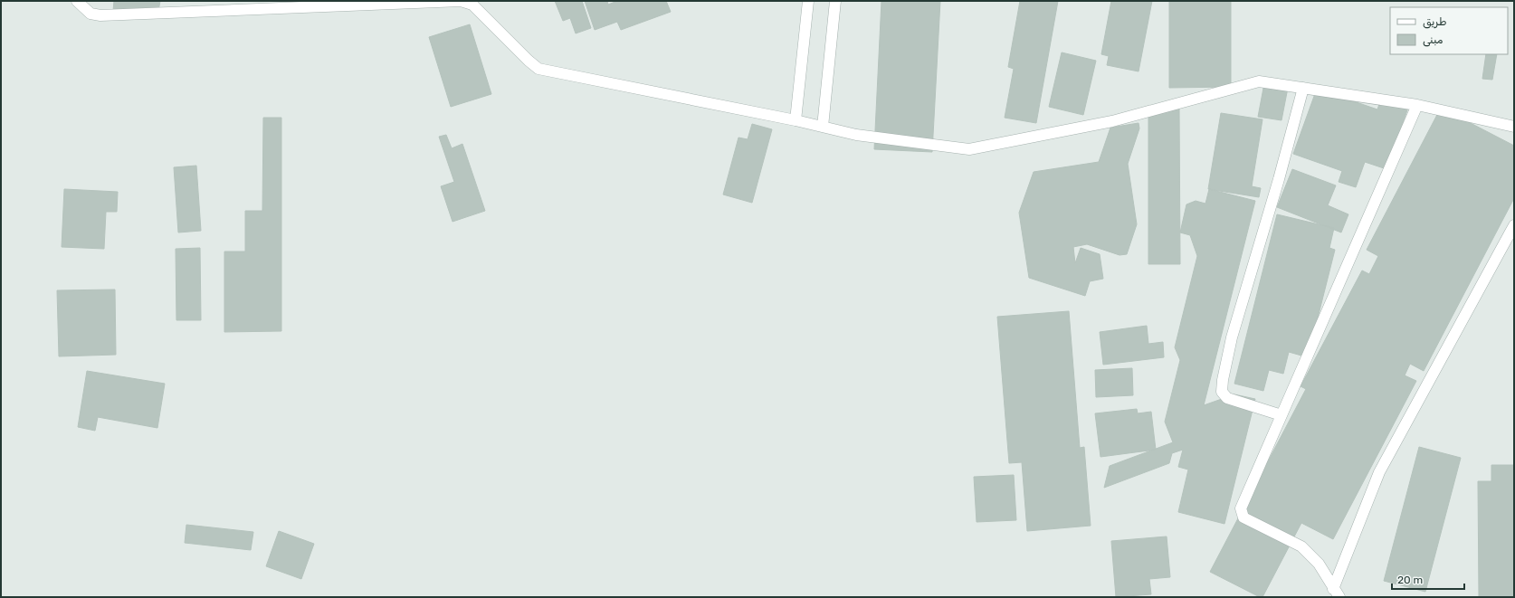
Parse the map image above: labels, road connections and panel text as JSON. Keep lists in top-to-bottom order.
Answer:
{
  "legend": ["طريق", "مبنى"],
  "scale_bar": "20 m"
}
